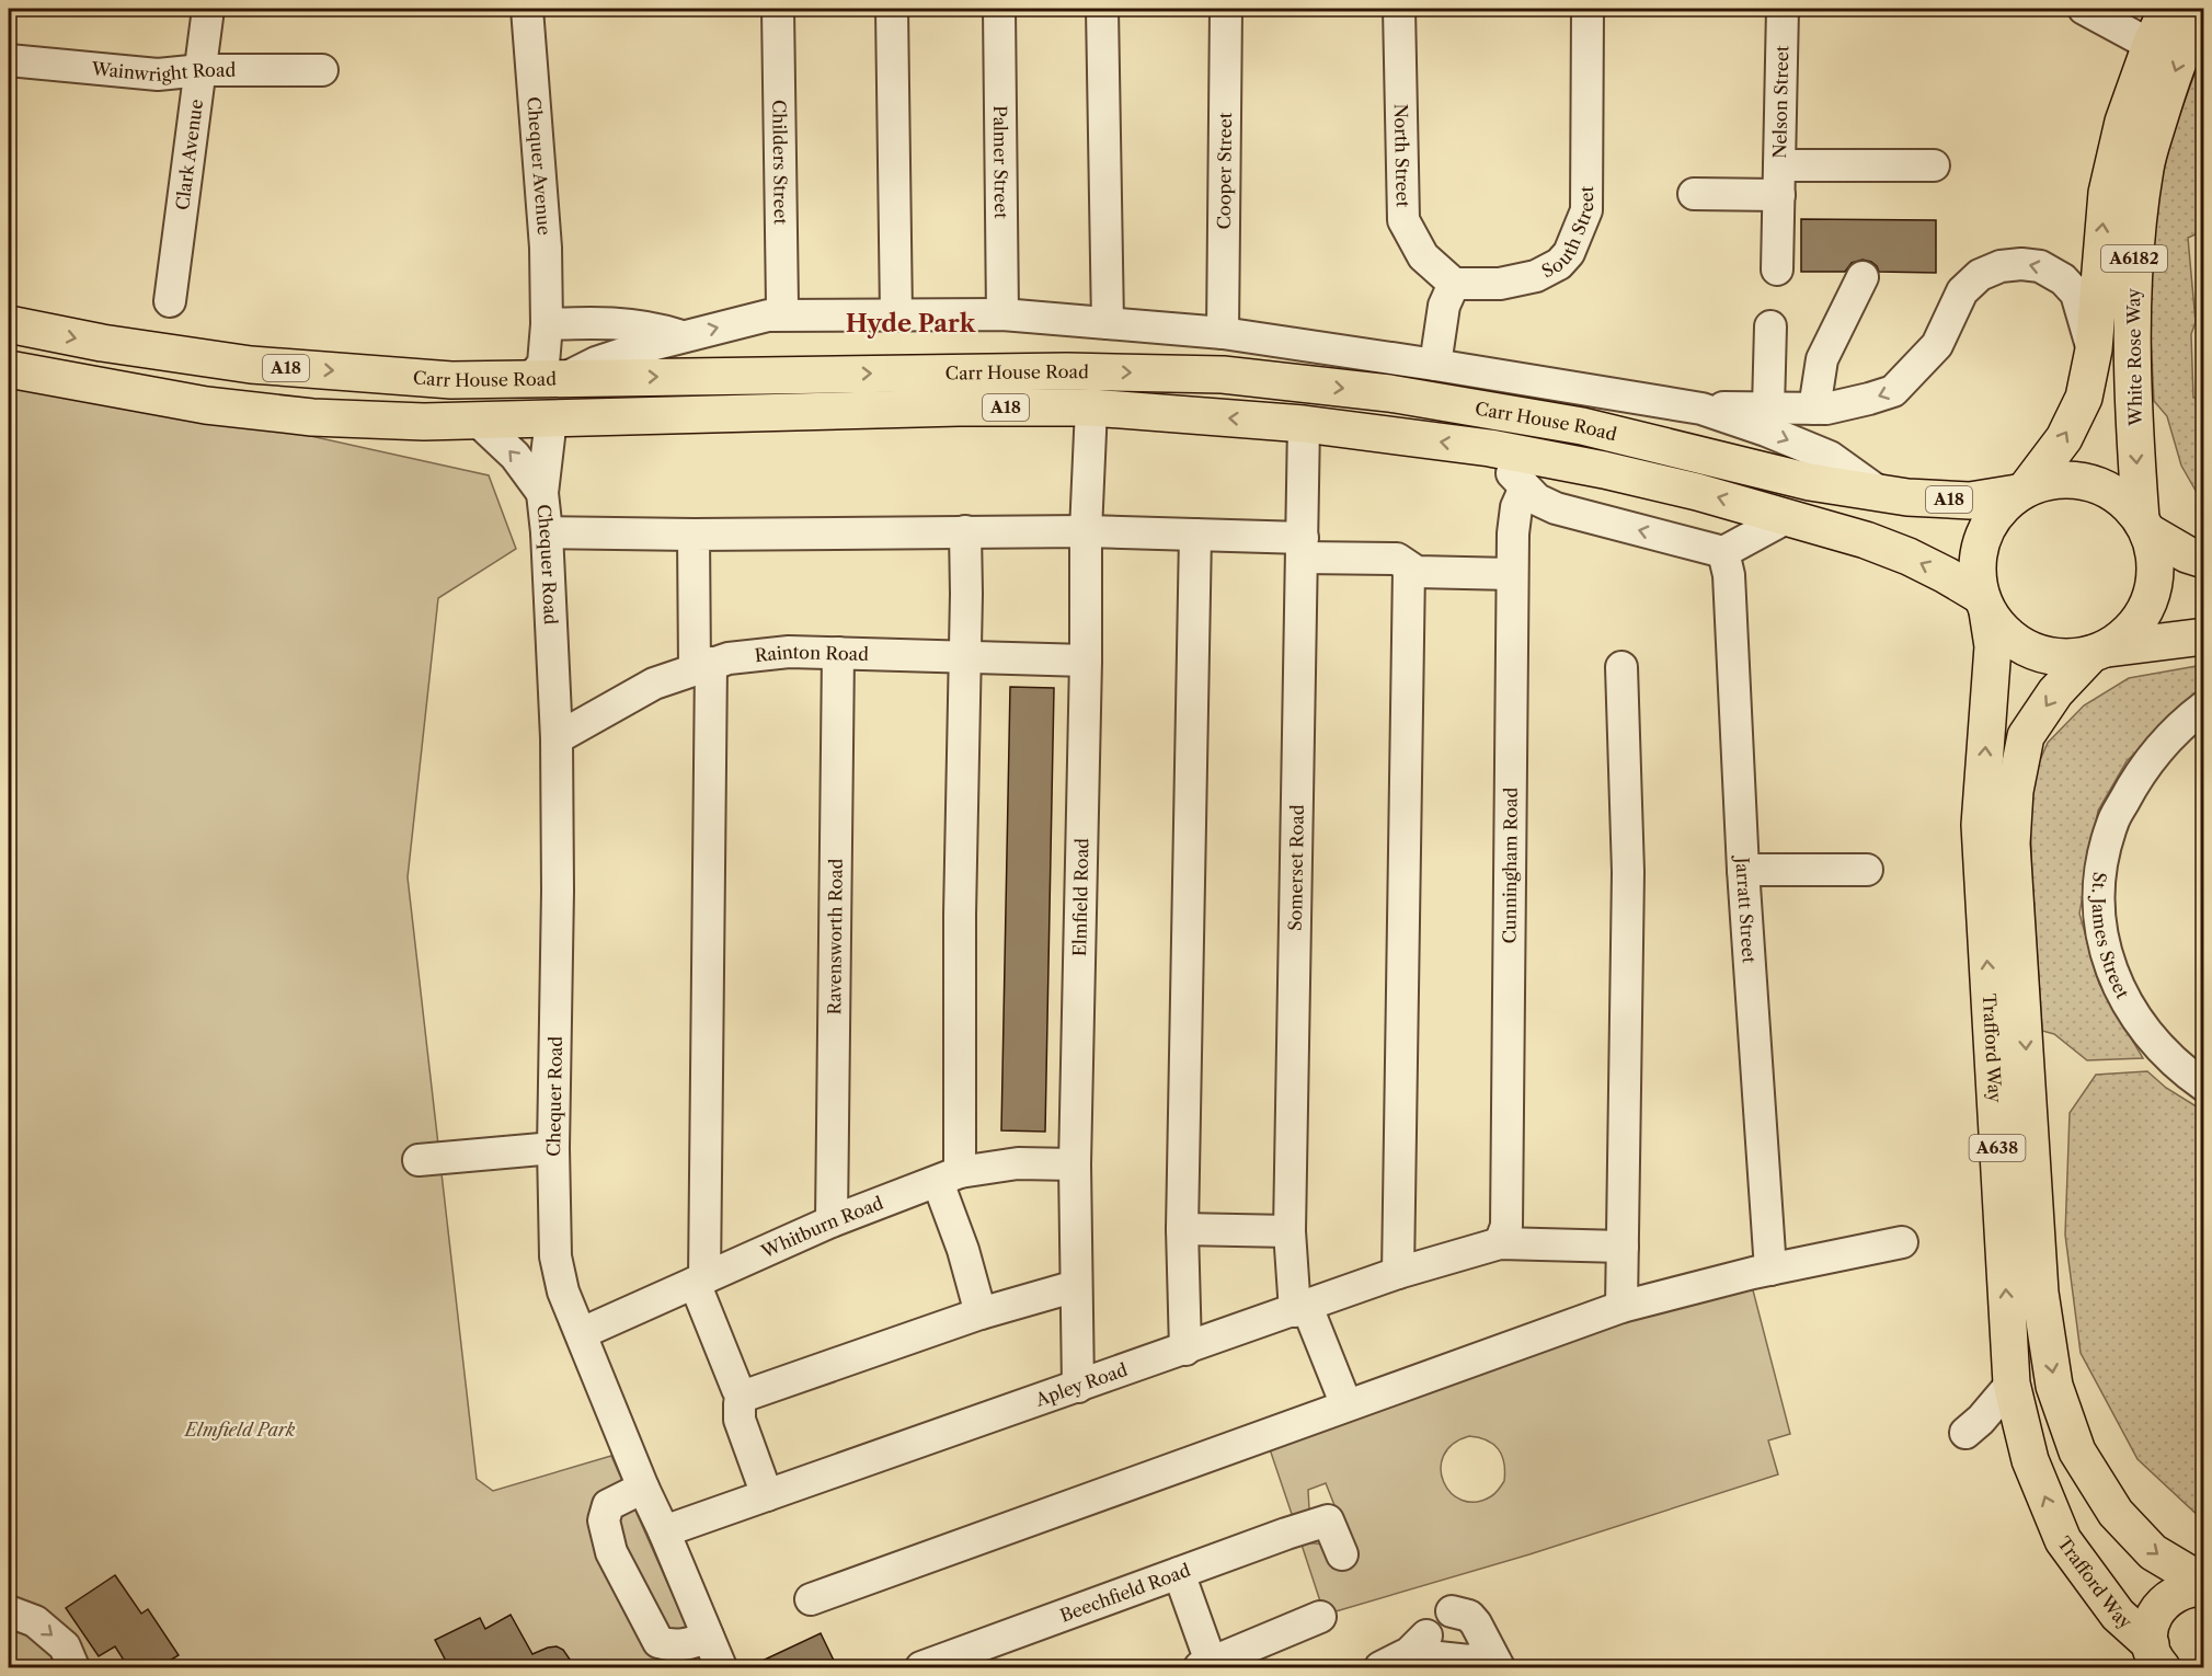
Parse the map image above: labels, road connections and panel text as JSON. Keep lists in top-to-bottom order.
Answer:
{
  "streets": {
    "highway": [
      "A6182",
      "White Rose Way",
      "A18",
      "Carr House Road",
      "Trafford Way",
      "A638"
    ],
    "street": [
      "Wainwright Road",
      "Nelson Street",
      "Clark Avenue",
      "North Street",
      "Palmer Street",
      "Childers Street",
      "Chequer Avenue",
      "Cooper Street",
      "South Street",
      "Chequer Road",
      "Rainton Road",
      "Cunningham Road",
      "Somerset Road",
      "Elmfield Road",
      "Jarratt Street",
      "St. James Street",
      "Ravensworth Road",
      "Whitburn Road",
      "Apley Road",
      "Beechfield Road"
    ]
  },
  "crossings": [
    ["Wainwright Road", "Clark Avenue"],
    ["North Street", "South Street"],
    ["Chequer Avenue", "Carr House Road"],
    ["White Rose Way", "Carr House Road"],
    ["White Rose Way", "Trafford Way"],
    ["Carr House Road", "Chequer Road"],
    ["Carr House Road", "Somerset Road"],
    ["Carr House Road", "Elmfield Road"],
    ["Carr House Road", "Trafford Way"],
    ["Chequer Road", "Rainton Road"],
    ["Chequer Road", "Whitburn Road"],
    ["Chequer Road", "Apley Road"],
    ["Rainton Road", "Elmfield Road"],
    ["Rainton Road", "Ravensworth Road"],
    ["Cunningham Road", "Apley Road"],
    ["Somerset Road", "Apley Road"],
    ["Elmfield Road", "Whitburn Road"],
    ["Elmfield Road", "Apley Road"],
    ["Ravensworth Road", "Whitburn Road"]
  ],
  "districts": ["Hyde Park"],
  "parks": ["Elmfield Park"]
}
